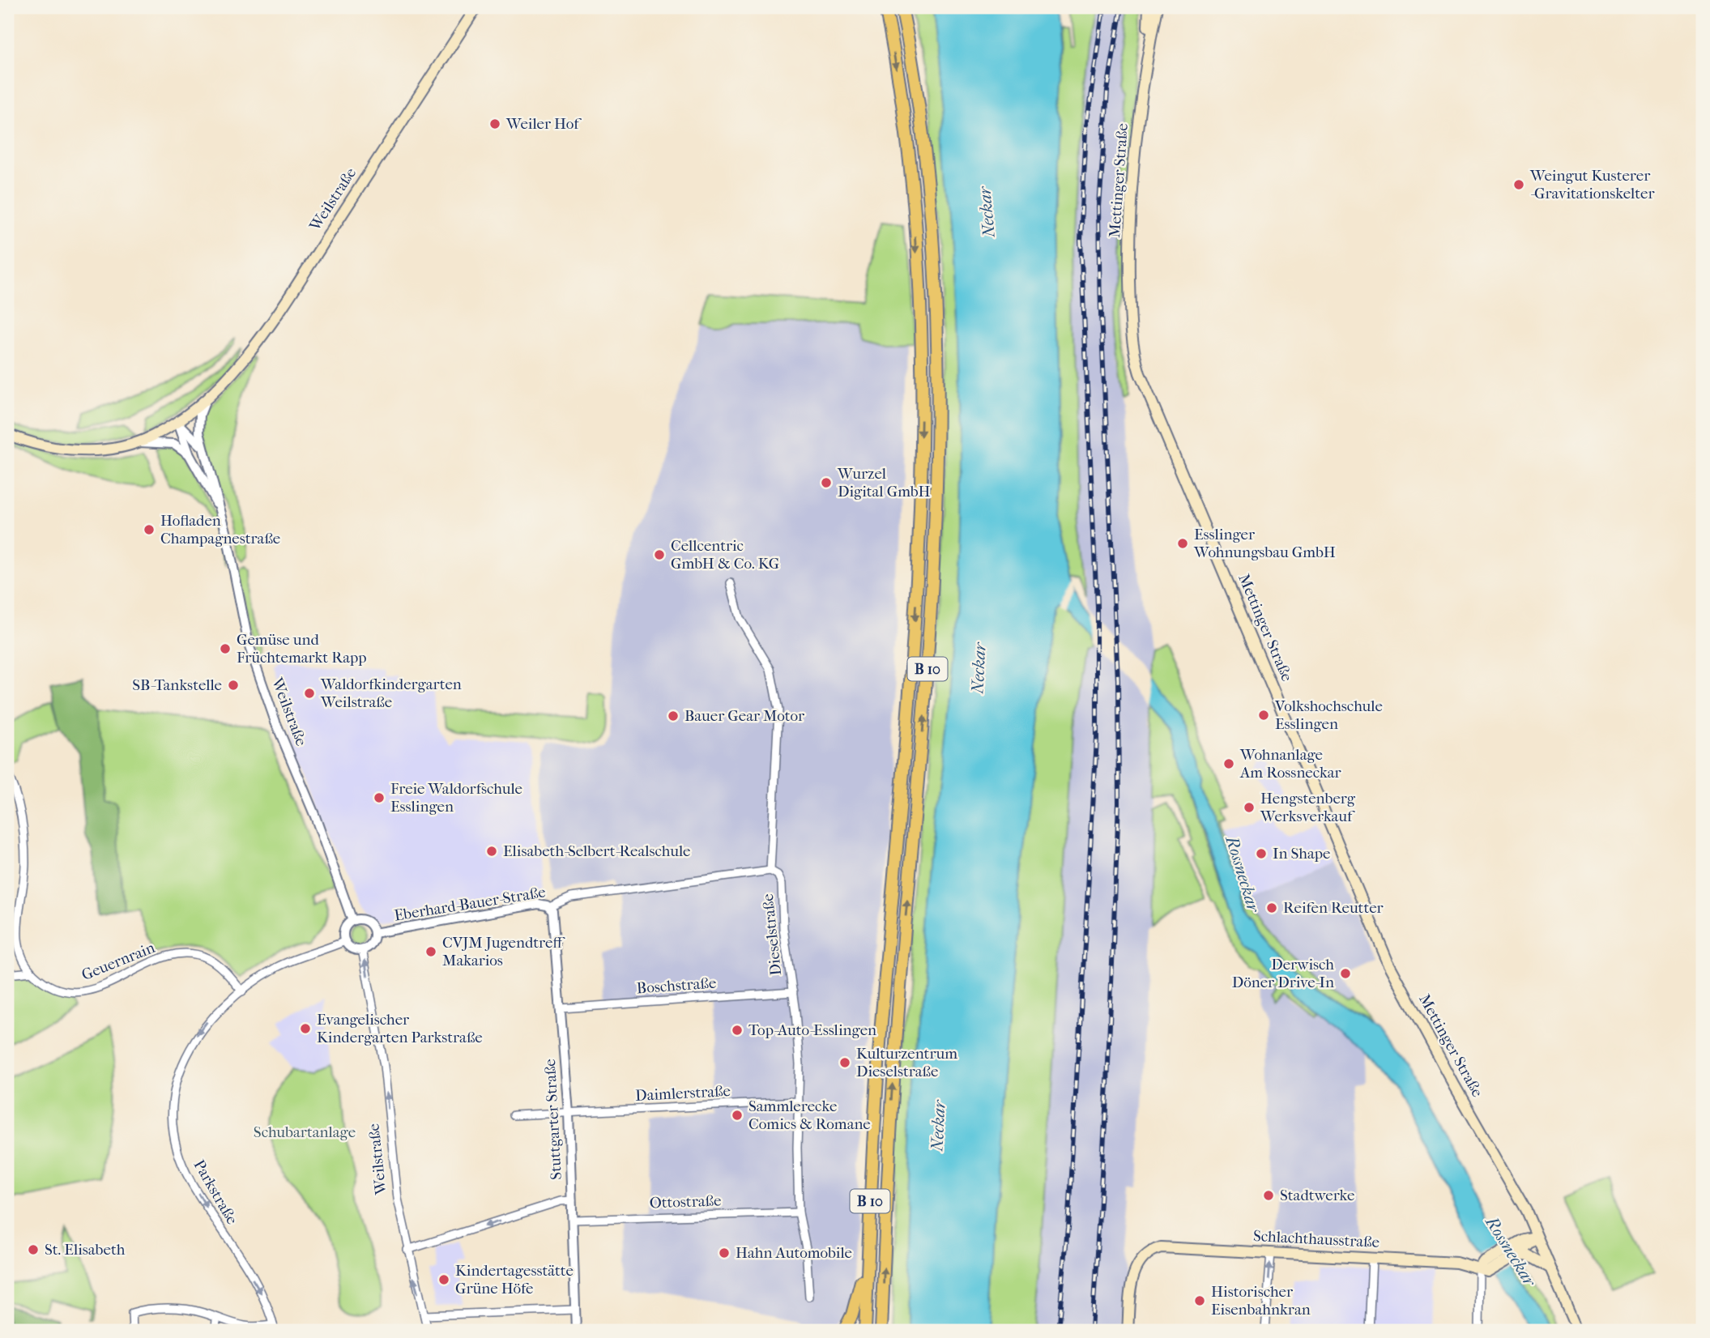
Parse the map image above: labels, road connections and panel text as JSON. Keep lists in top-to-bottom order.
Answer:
{
  "streets": {
    "highway": ["B 10"],
    "main road": ["Mettinger Straße", "Weilstraße", "Schlachthausstraße"],
    "street": [
      "Eberhard-Bauer-Straße",
      "Dieselstraße",
      "Geuernrain",
      "Boschstraße",
      "Daimlerstraße",
      "Stuttgarter Straße",
      "Parkstraße",
      "Ottostraße"
    ]
  },
  "crossings": [
    ["Weilstraße", "Eberhard-Bauer-Straße"],
    ["Weilstraße", "Parkstraße"],
    ["Eberhard-Bauer-Straße", "Dieselstraße"],
    ["Eberhard-Bauer-Straße", "Stuttgarter Straße"],
    ["Eberhard-Bauer-Straße", "Parkstraße"],
    ["Dieselstraße", "Boschstraße"],
    ["Dieselstraße", "Daimlerstraße"],
    ["Dieselstraße", "Ottostraße"],
    ["Geuernrain", "Parkstraße"],
    ["Boschstraße", "Stuttgarter Straße"],
    ["Daimlerstraße", "Stuttgarter Straße"],
    ["Stuttgarter Straße", "Ottostraße"]
  ],
  "one_way": ["Parkstraße"],
  "water": ["Neckar", "Rossneckar"],
  "parks": ["Schubartanlage"],
  "places": [
    "Weiler Hof",
    "Weingut Kusterer -Gravitationskelter",
    "Wurzel Digital GmbH",
    "Hofladen Champagnestraße",
    "Esslinger Wohnungsbau GmbH",
    "Cellcentric GmbH & Co. KG",
    "Gemüse und Früchtemarkt Rapp",
    "SB-Tankstelle",
    "Waldorfkindergarten Weilstraße",
    "Volkshochschule Esslingen",
    "Bauer Gear Motor",
    "Wohnanlage Am Rossneckar",
    "Freie Waldorfschule Esslingen",
    "Hengstenberg Werksverkauf",
    "Elisabeth-Selbert-Realschule",
    "In Shape",
    "Reifen Reutter",
    "CVJM Jugendtreff Makarios",
    "Derwisch Döner Drive-In",
    "Evangelischer Kindergarten Parkstraße",
    "Top-Auto-Esslingen",
    "Kulturzentrum Dieselstraße",
    "Sammlerecke Comics & Romane",
    "Stadtwerke",
    "St. Elisabeth",
    "Hahn Automobile",
    "Kindertagesstätte Grüne Höfe",
    "Historischer Eisenbahnkran"
  ]
}
